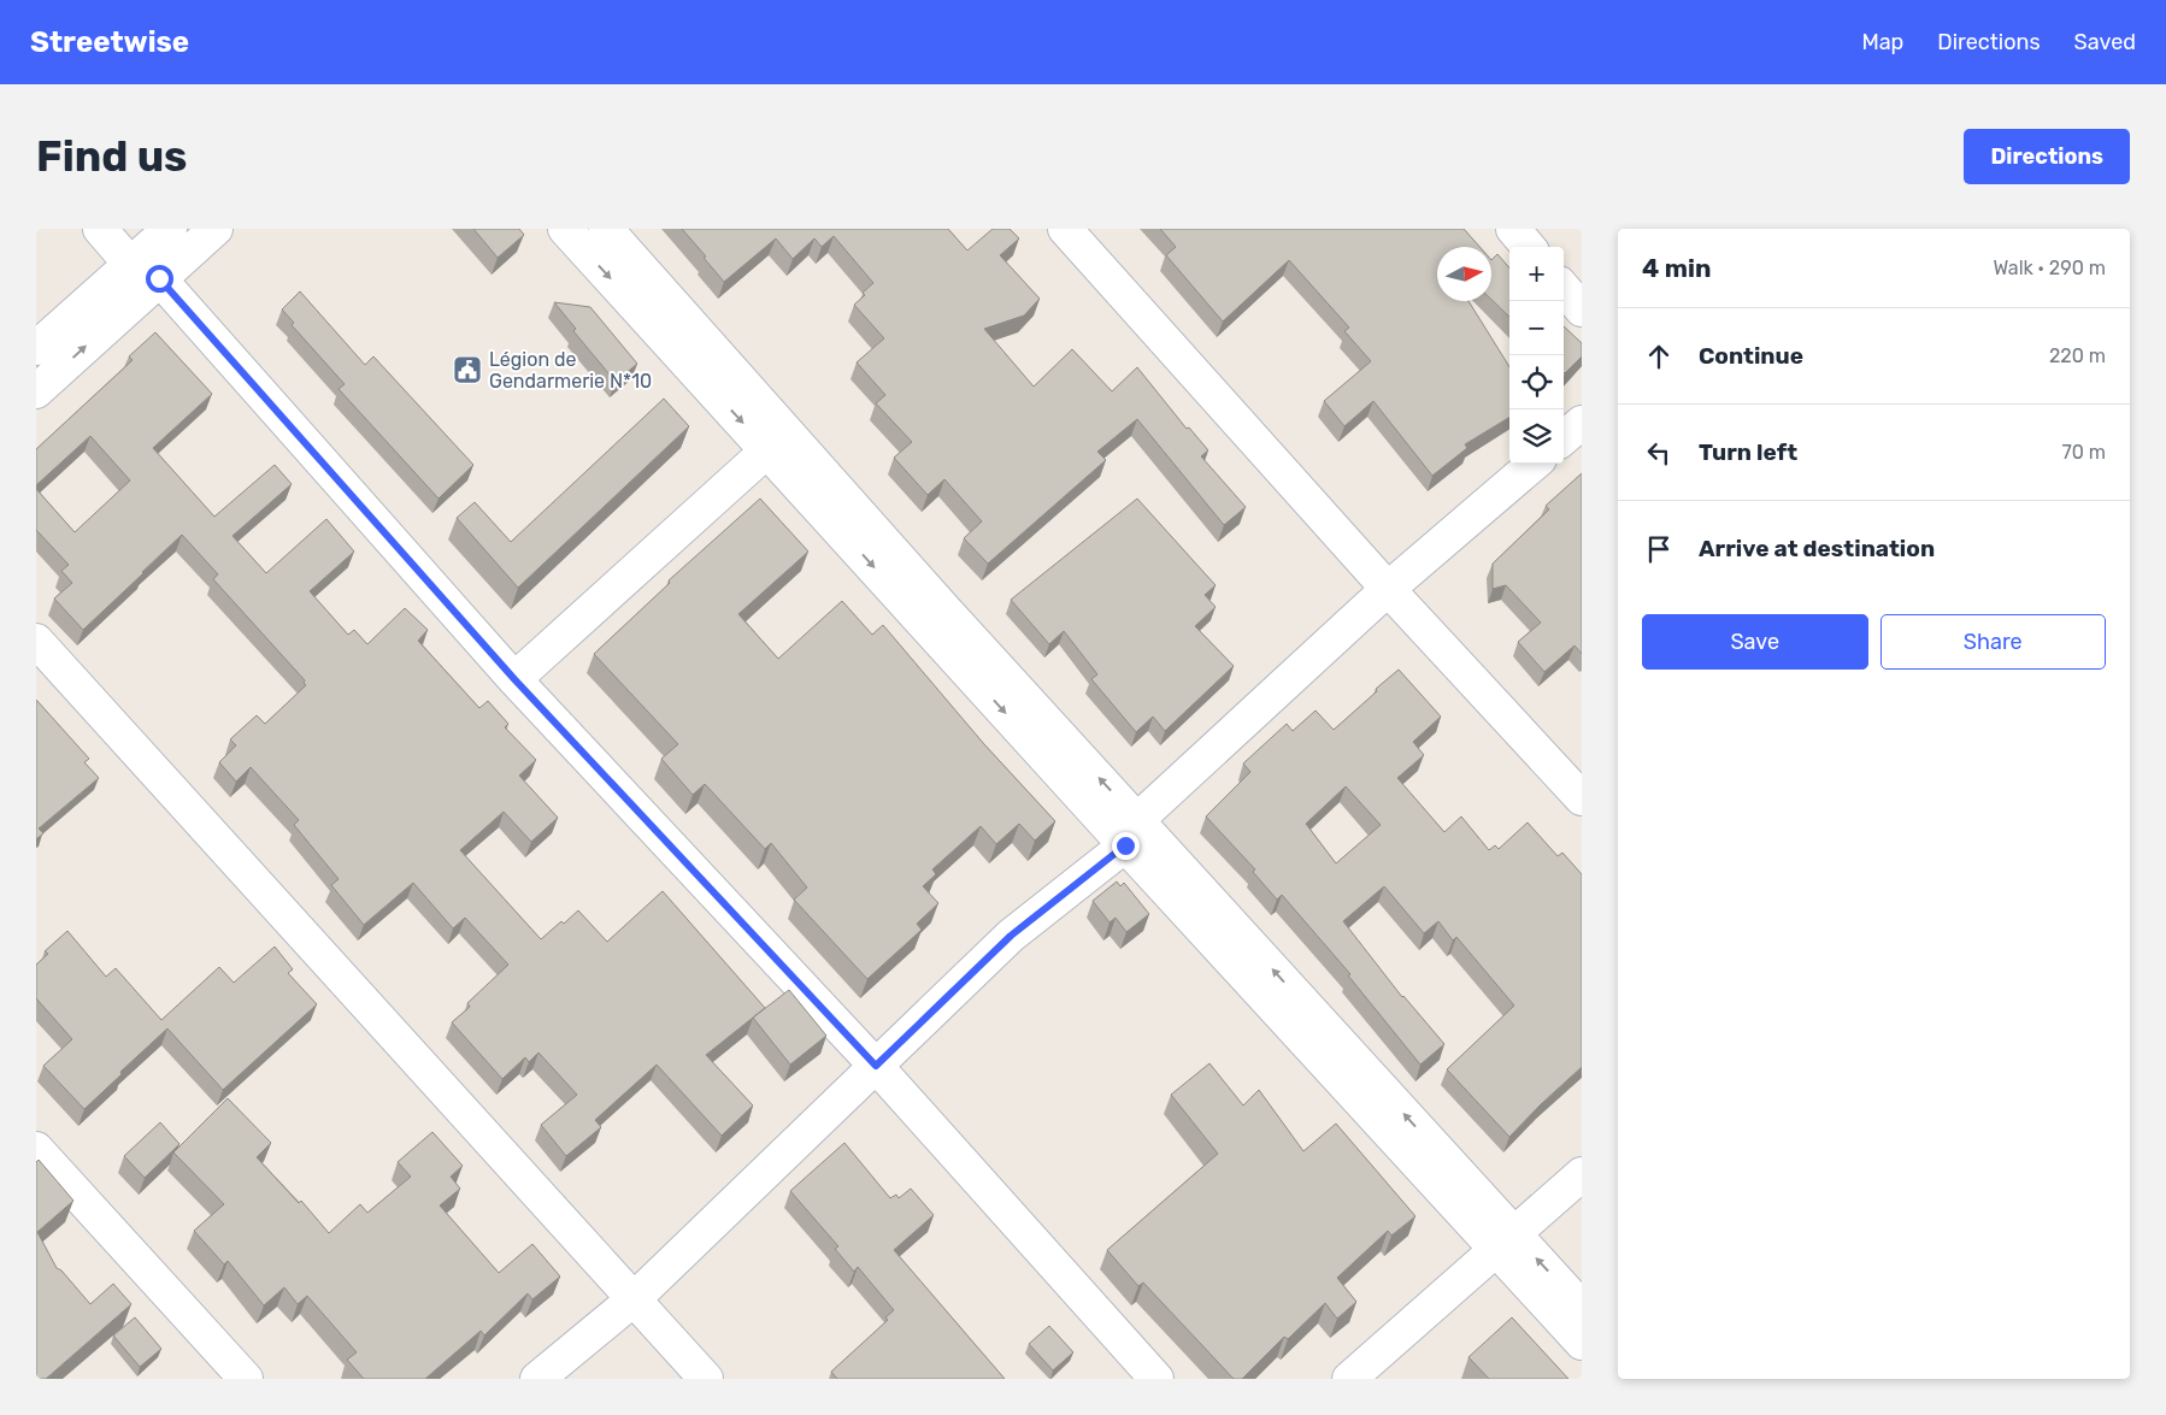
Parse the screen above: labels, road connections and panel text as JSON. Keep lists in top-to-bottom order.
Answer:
{
  "places": {
    "public building": ["Légion de Gendarmerie N*10"]
  },
  "north": "right",
  "page": {
    "header": "Streetwise",
    "nav": ["Map", "Directions", "Saved"],
    "buttons": [
      "Directions",
      ["Save", "Share"]
    ],
    "title": "Find us",
    "heading": ["4 min", "Walk · 290 m"],
    "map_buttons": ["+", "−"],
    "list": [
      ["Continue", "220 m"],
      ["Turn left", "70 m"],
      "Arrive at destination"
    ]
  }
}
